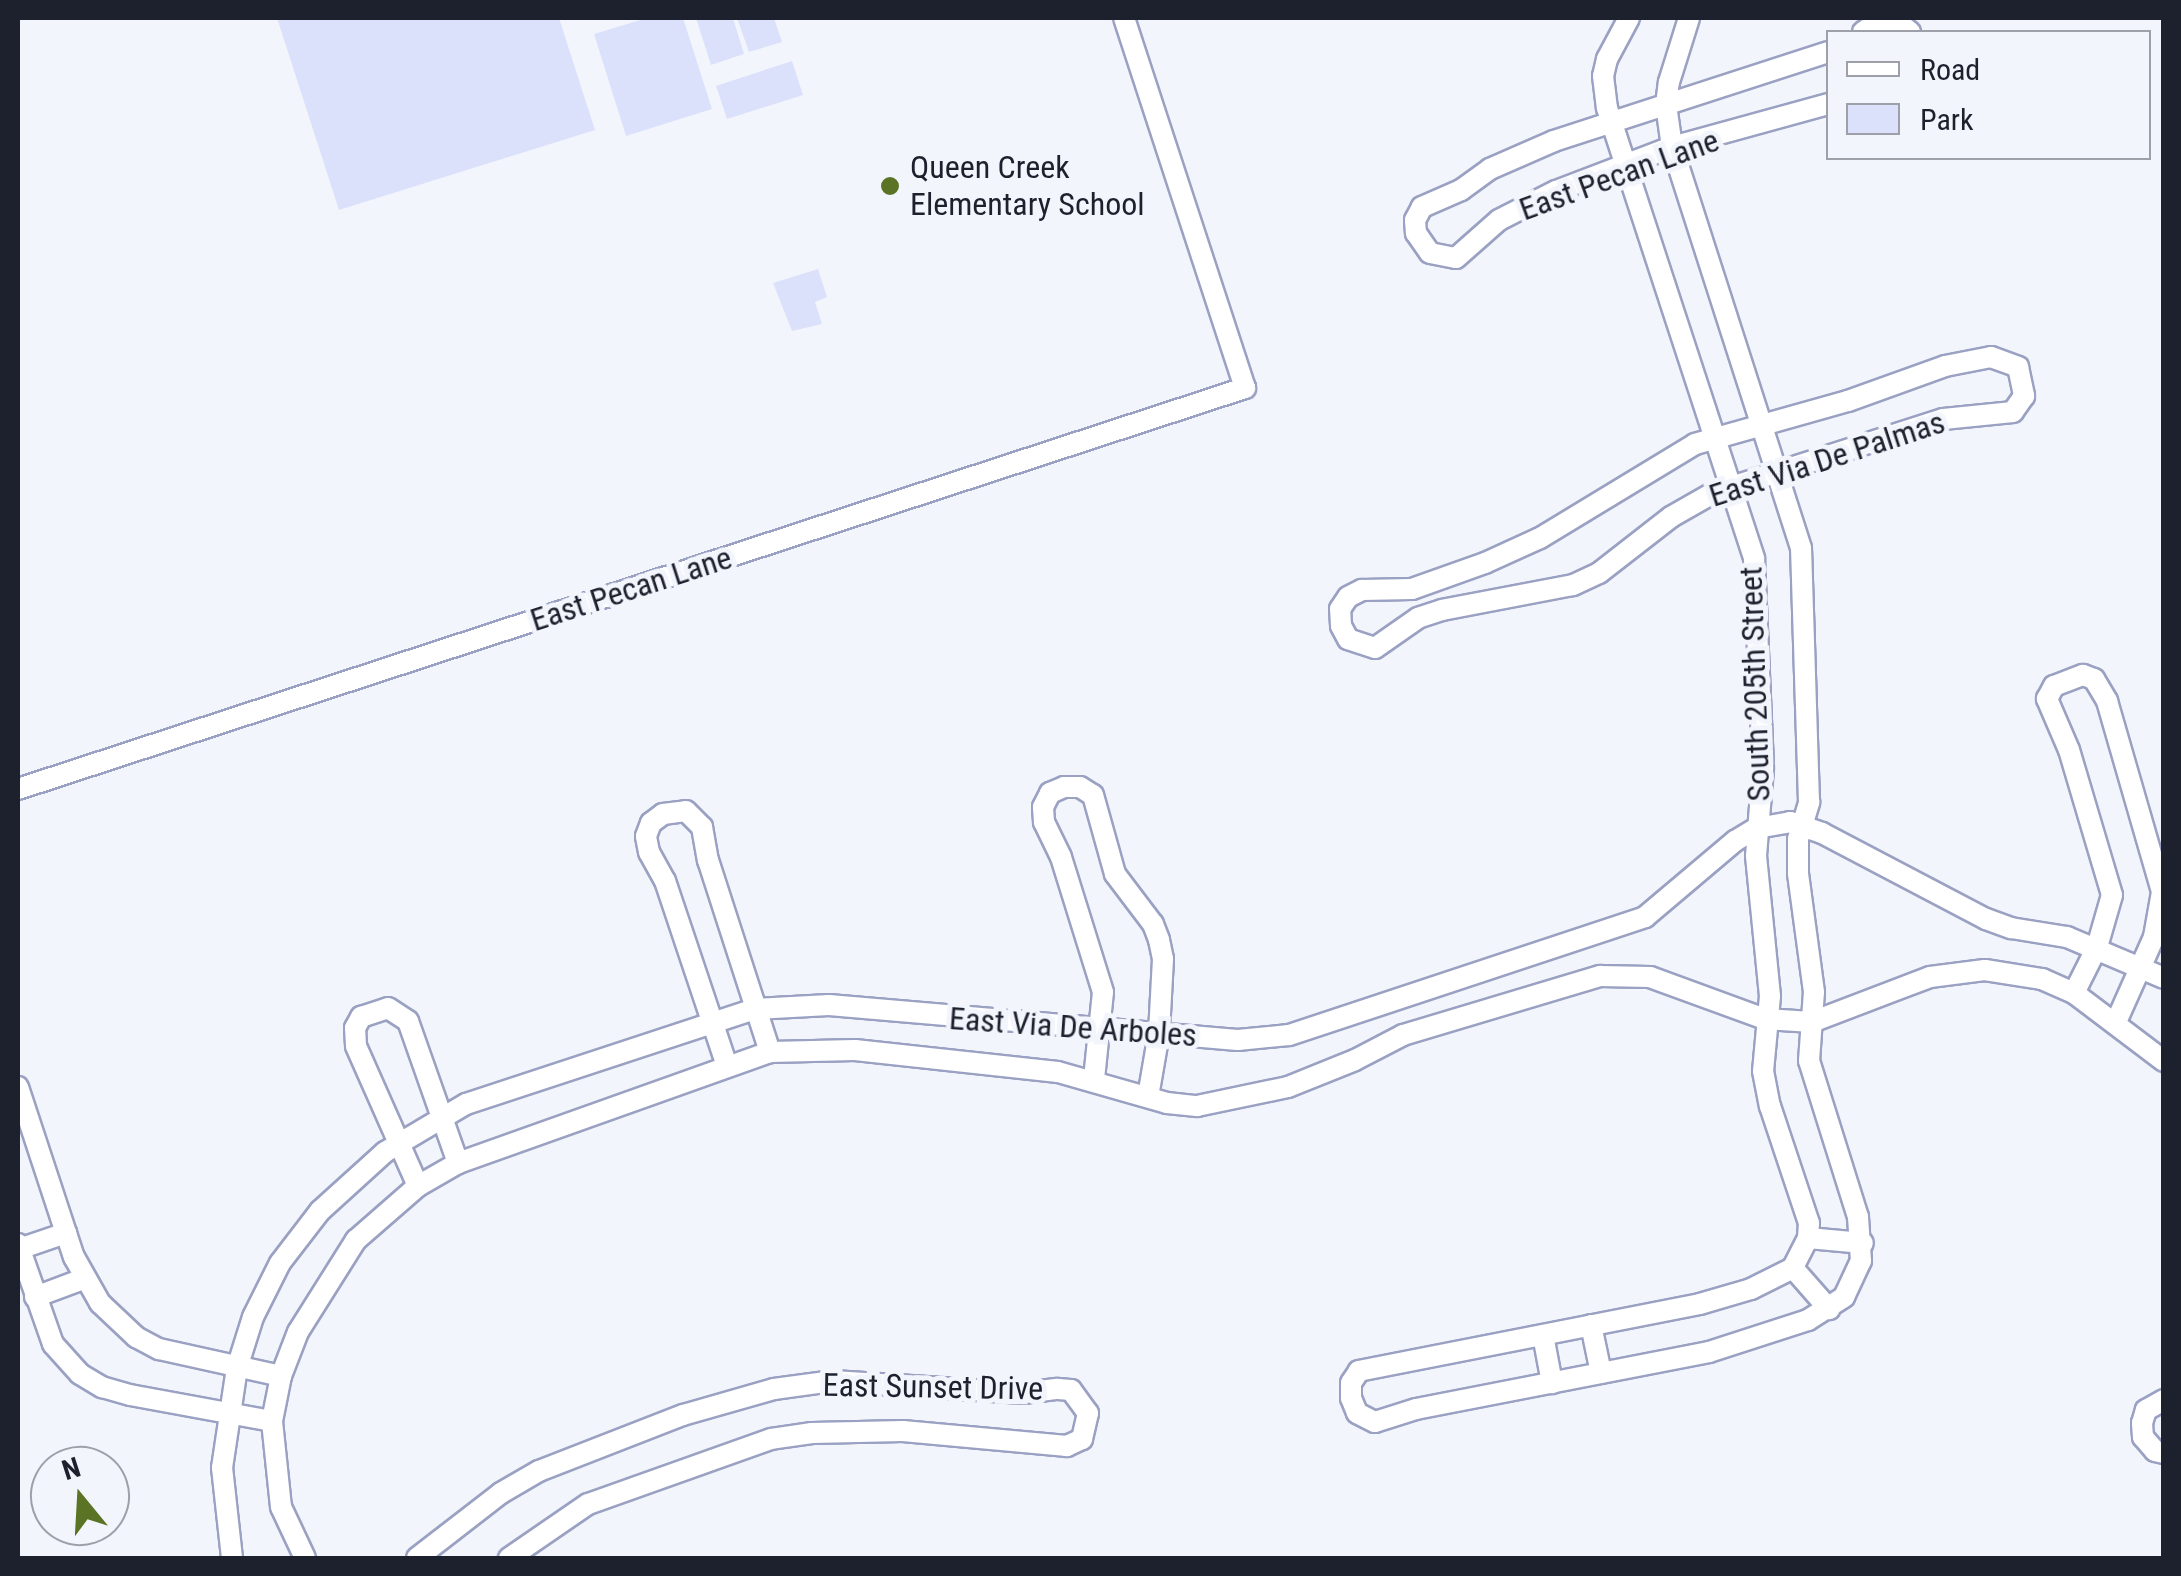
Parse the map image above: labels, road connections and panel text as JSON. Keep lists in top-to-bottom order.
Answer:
{
  "streets": {
    "street": [
      "East Pecan Lane",
      "East Via De Palmas",
      "South 205th Street",
      "East Via De Arboles",
      "East Sunset Drive"
    ]
  },
  "crossings": [
    ["East Pecan Lane", "South 205th Street"],
    ["East Via De Palmas", "South 205th Street"],
    ["South 205th Street", "East Via De Arboles"]
  ],
  "places": ["Queen Creek Elementary School"],
  "legend": ["Road", "Park"],
  "north": "top"
}
